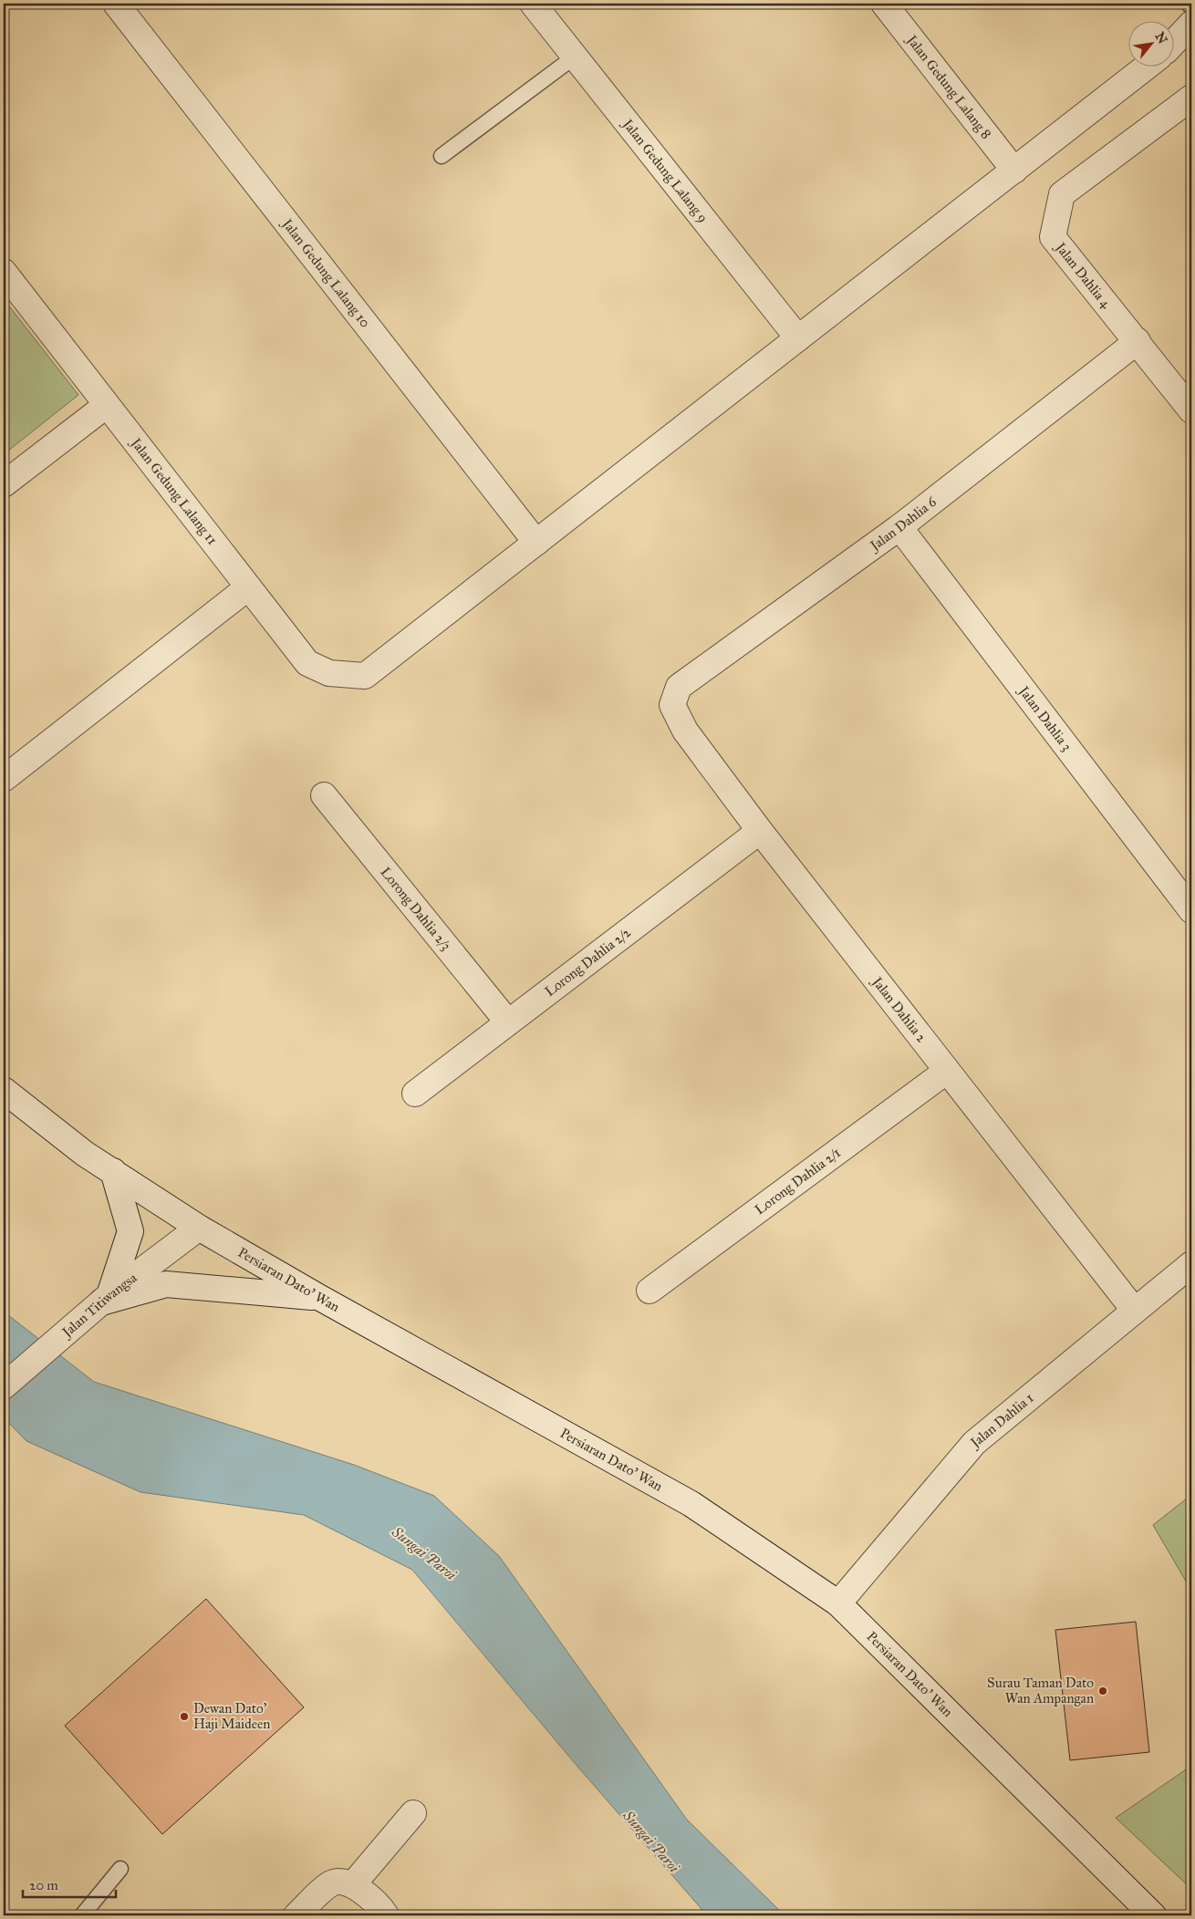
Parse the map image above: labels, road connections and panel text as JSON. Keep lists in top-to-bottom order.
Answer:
{
  "streets": {
    "street": [
      "Jalan Gedung Lalang 8",
      "Jalan Gedung Lalang 9",
      "Jalan Gedung Lalang 10",
      "Jalan Dahlia 4",
      "Jalan Gedung Lalang 11",
      "Jalan Dahlia 6",
      "Jalan Dahlia 3",
      "Lorong Dahlia 2/3",
      "Lorong Dahlia 2/2",
      "Jalan Dahlia 2",
      "Lorong Dahlia 2/1",
      "Persiaran Dato' Wan",
      "Jalan Titiwangsa",
      "Jalan Dahlia 1"
    ]
  },
  "crossings": [
    ["Jalan Gedung Lalang 10", "Jalan Gedung Lalang 11"],
    ["Jalan Dahlia 4", "Jalan Dahlia 6"],
    ["Jalan Dahlia 6", "Jalan Dahlia 3"],
    ["Jalan Dahlia 6", "Jalan Dahlia 2"],
    ["Lorong Dahlia 2/3", "Lorong Dahlia 2/2"],
    ["Lorong Dahlia 2/2", "Jalan Dahlia 2"],
    ["Jalan Dahlia 2", "Lorong Dahlia 2/1"],
    ["Jalan Dahlia 2", "Jalan Dahlia 1"],
    ["Persiaran Dato' Wan", "Jalan Titiwangsa"],
    ["Persiaran Dato' Wan", "Jalan Dahlia 1"]
  ],
  "water": ["Sungai Paroi"],
  "places": ["Surau Taman Dato Wan Ampangan", "Dewan Dato' Haji Maideen"],
  "scale_bar": "20 m",
  "north": "top right"
}
